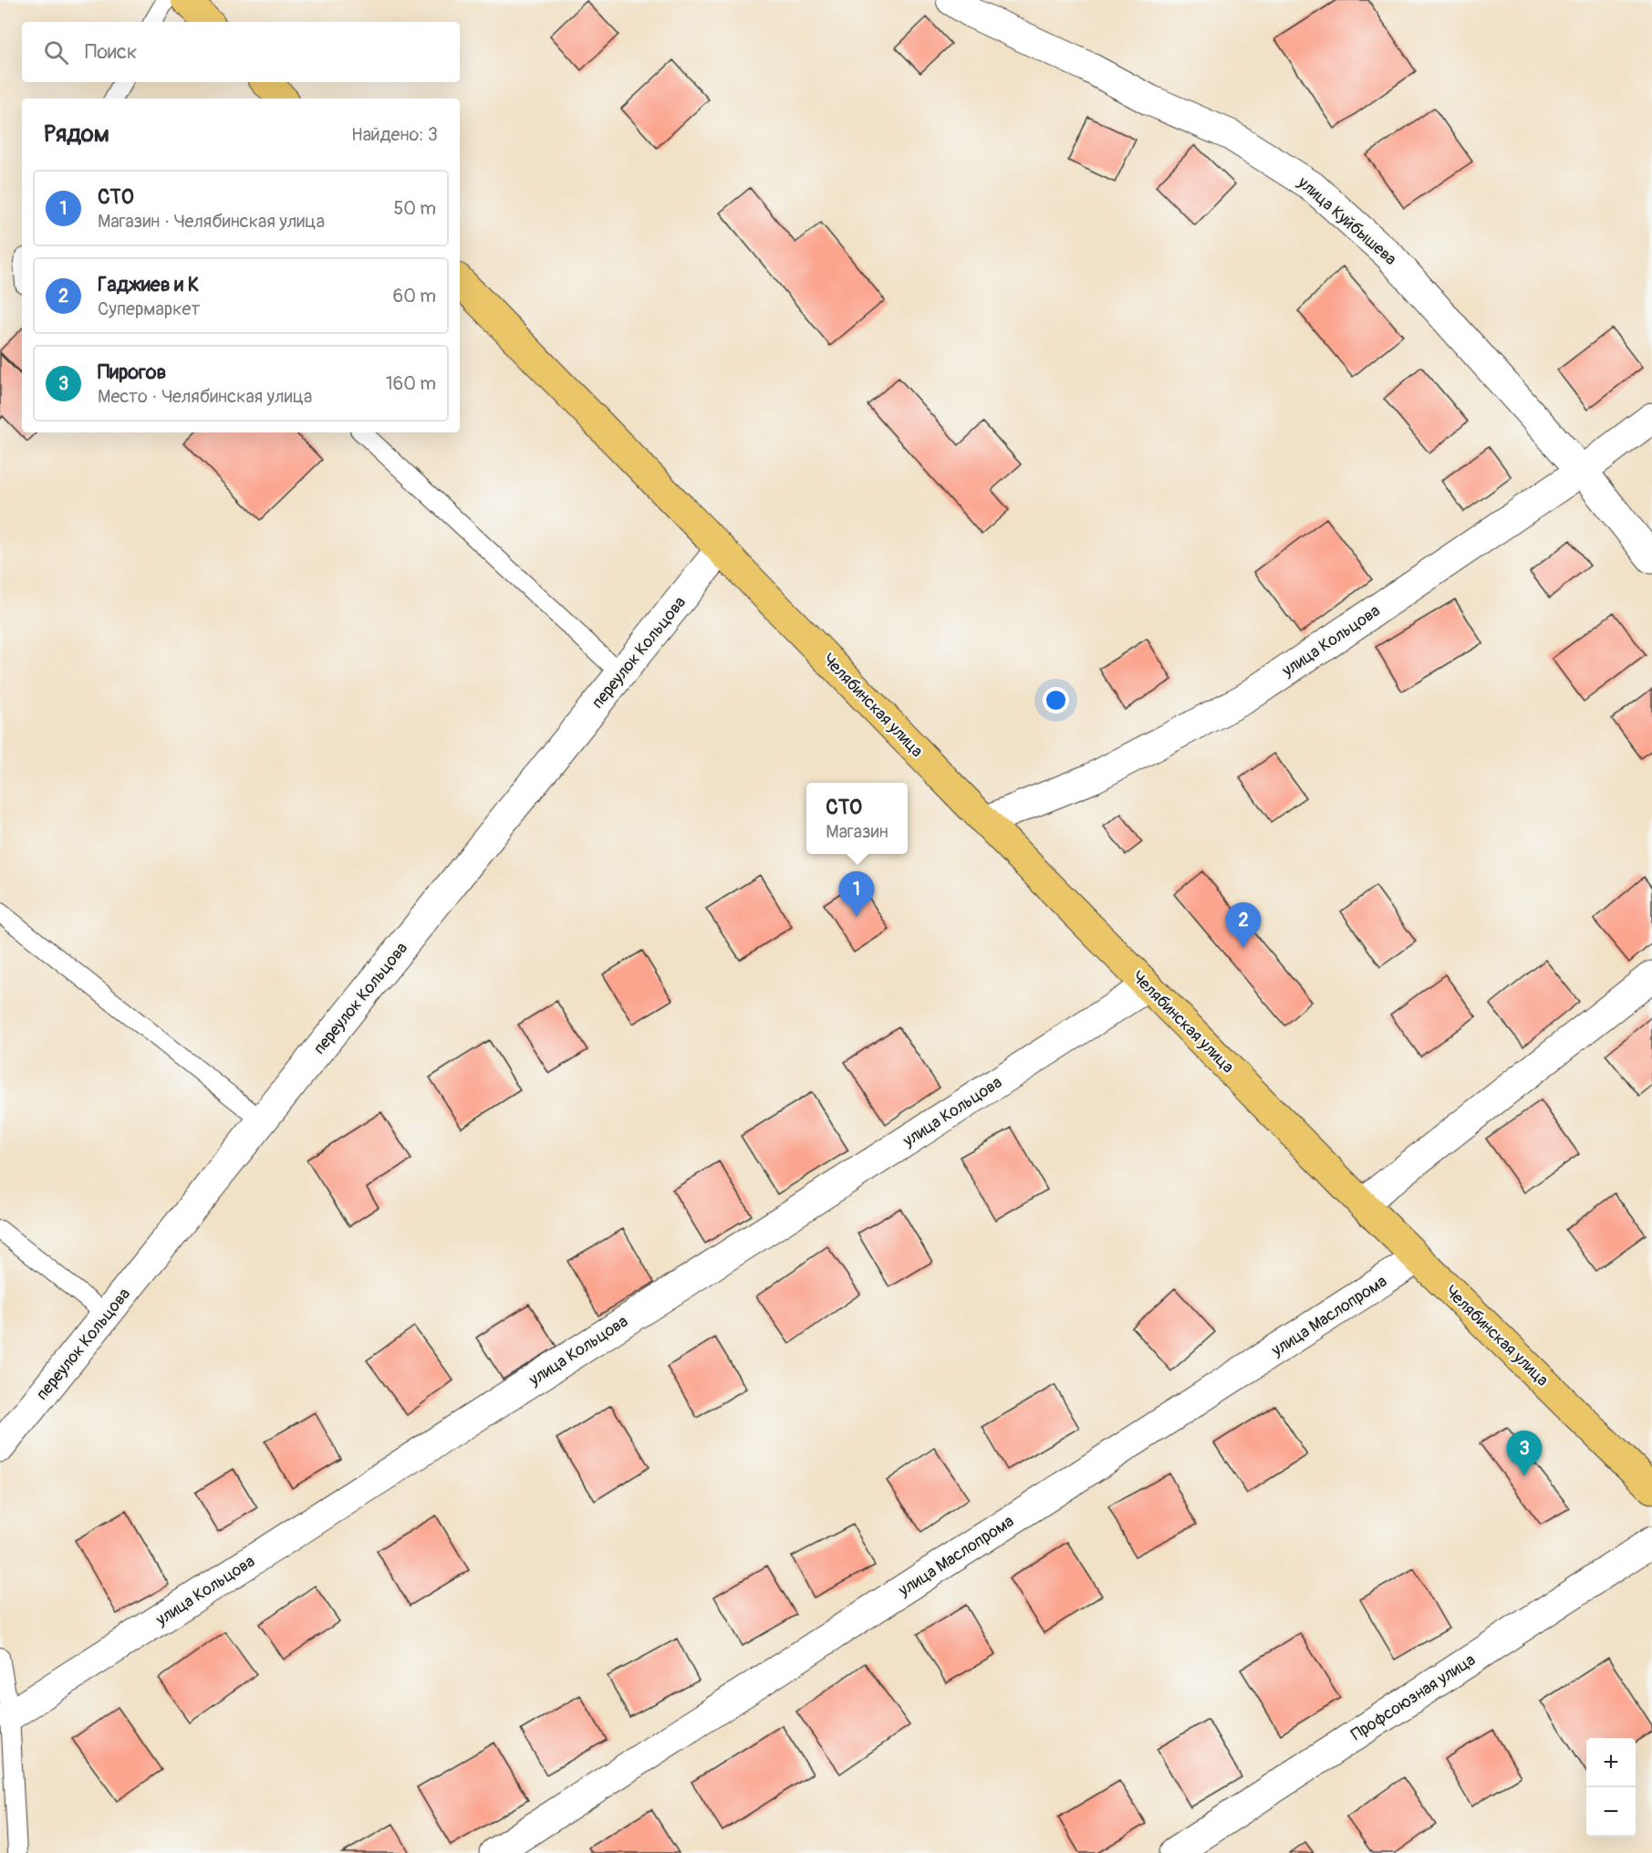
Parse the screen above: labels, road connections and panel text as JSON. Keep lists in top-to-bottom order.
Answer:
{
  "streets": {
    "main road": ["Челябинская улица"],
    "street": [
      "улица Куйбышева",
      "улица Кольцова",
      "переулок Кольцова",
      "улица Маслопрома",
      "Профсоюзная улица"
    ]
  },
  "crossings": [
    ["улица Куйбышева", "улица Кольцова"],
    ["улица Кольцова", "Челябинская улица"],
    ["переулок Кольцова", "Челябинская улица"],
    ["Челябинская улица", "улица Маслопрома"]
  ],
  "page": {
    "search": "Поиск",
    "heading": ["Рядом", "Найдено: 3"],
    "list": [
      {
        "mark": "1",
        "name": "СТО",
        "note": "Магазин · Челябинская улица",
        "value": "50 m"
      },
      {
        "mark": "2",
        "name": "Гаджиев и К",
        "note": "Супермаркет",
        "value": "60 m"
      },
      {
        "mark": "3",
        "name": "Пирогов",
        "note": "Место · Челябинская улица",
        "value": "160 m"
      }
    ],
    "popup": ["СТО", "Магазин"],
    "pins": ["1", "2", "3"],
    "map_buttons": ["+", "−"]
  }
}
